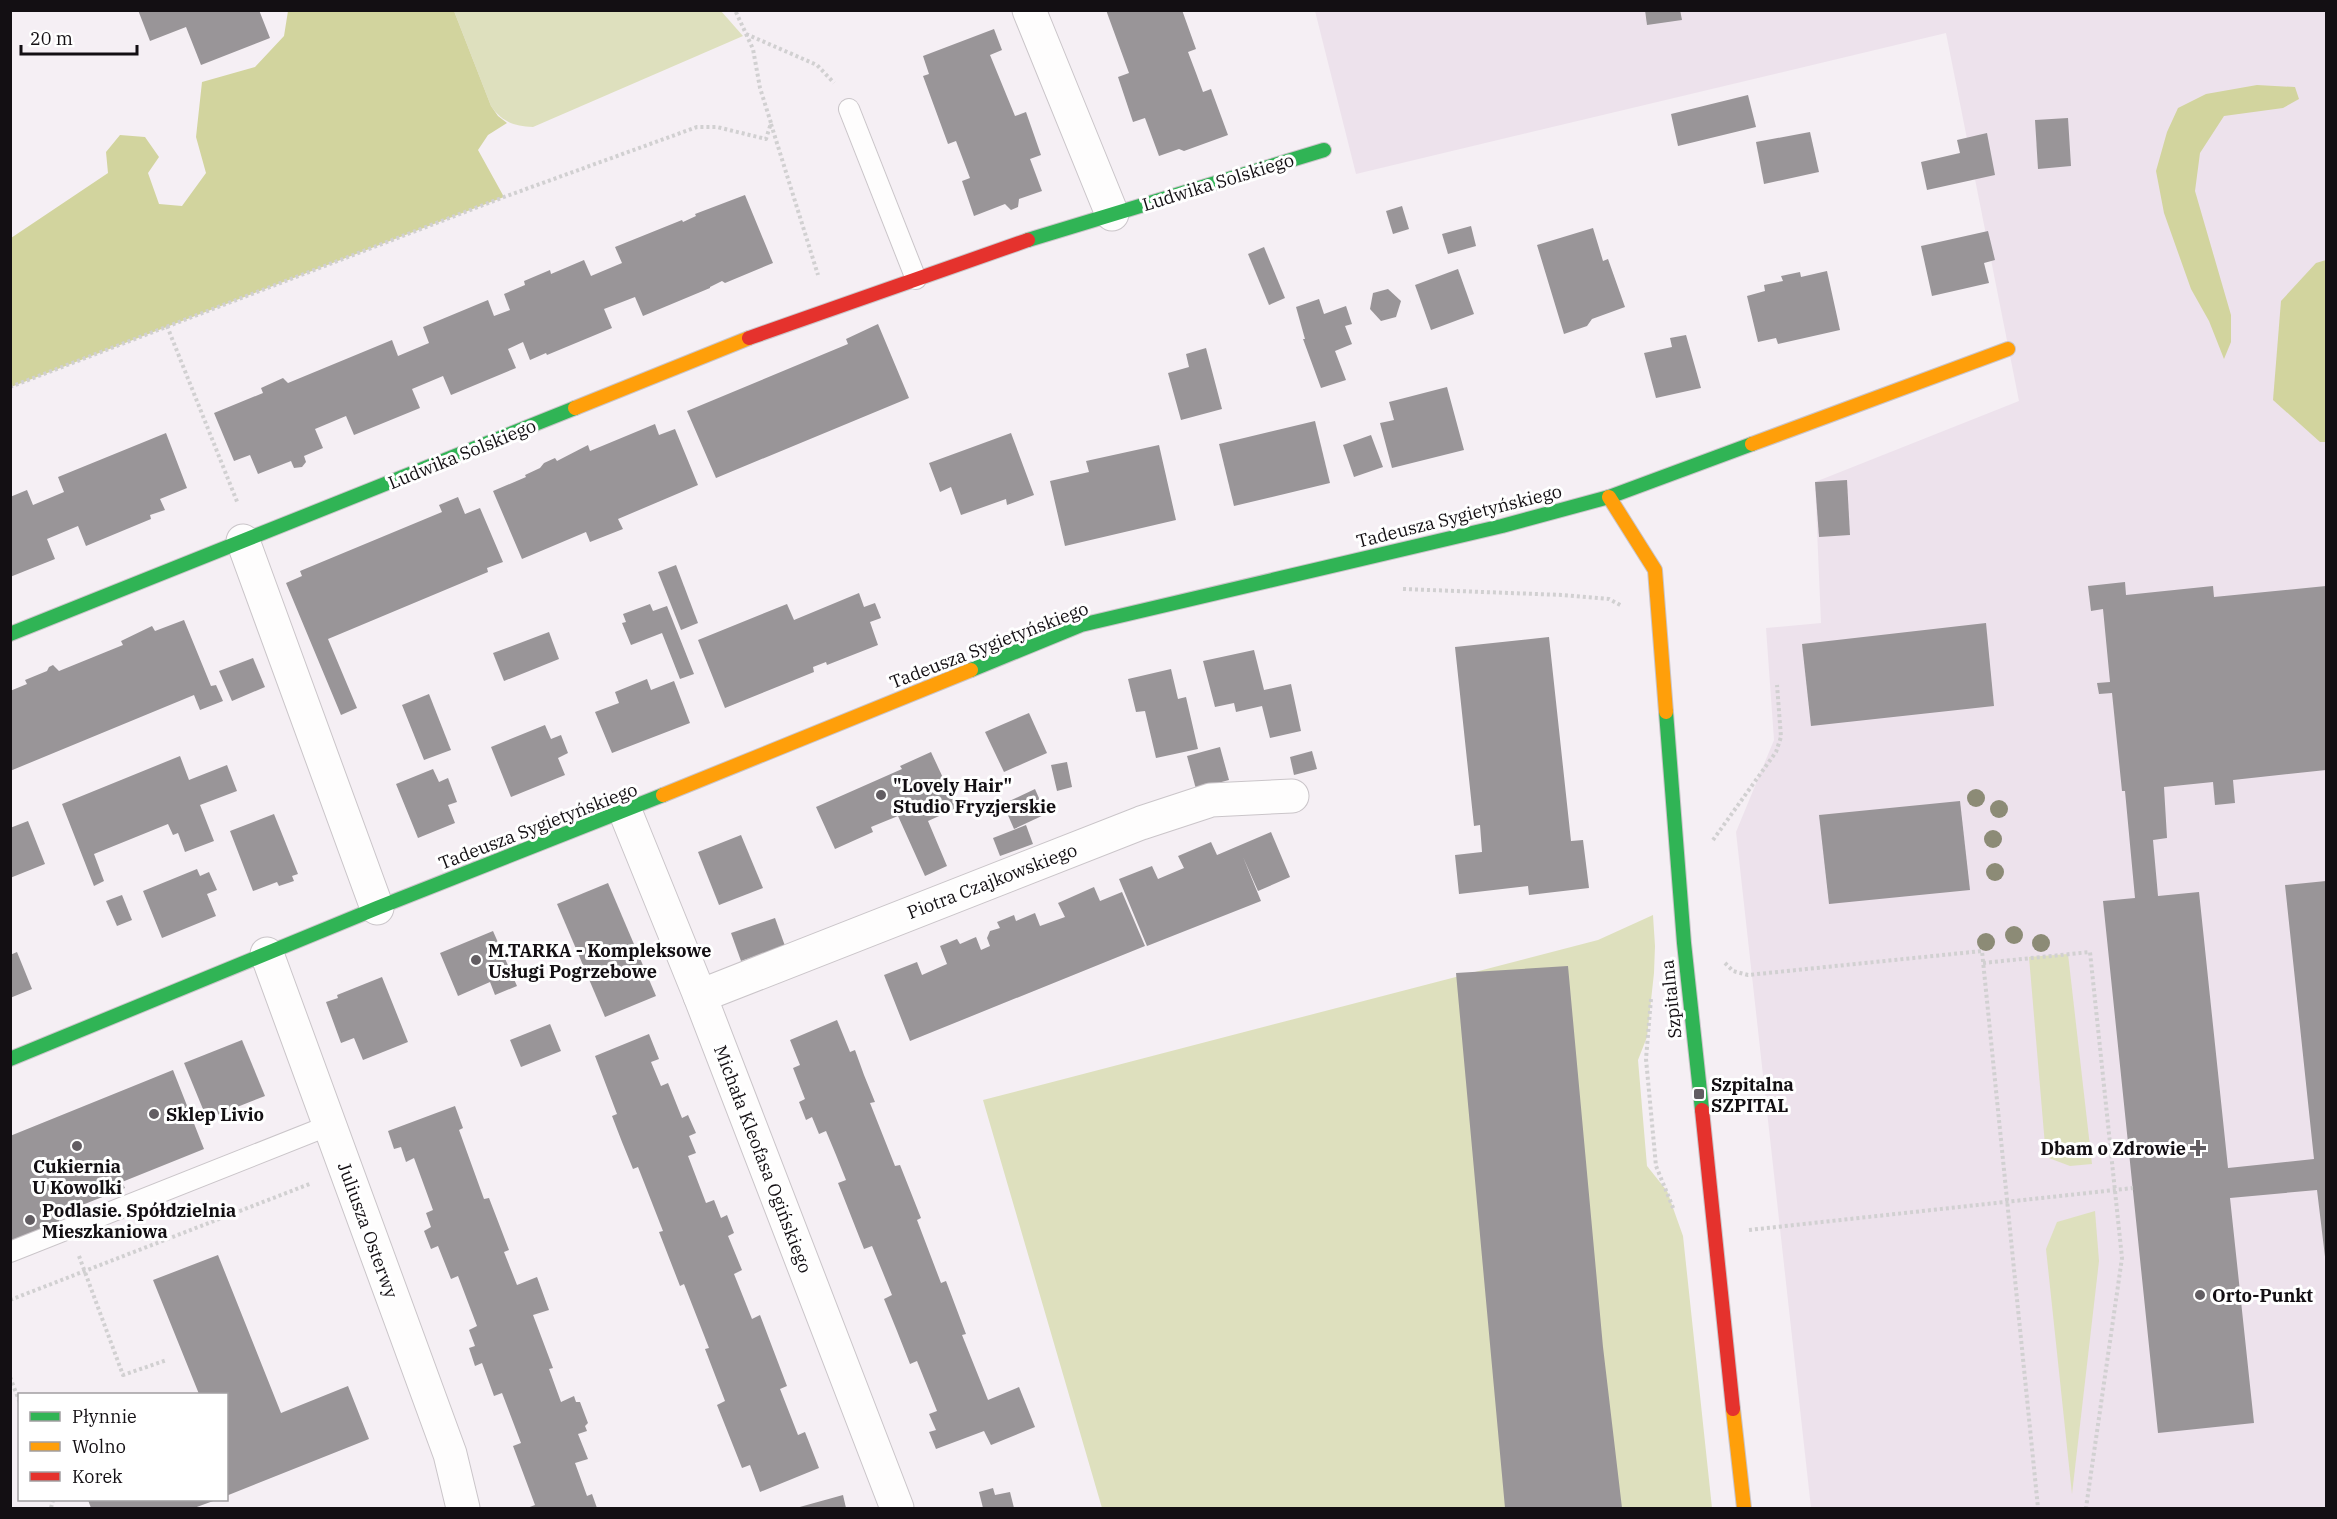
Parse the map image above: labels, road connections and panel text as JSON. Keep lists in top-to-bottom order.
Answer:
{
  "streets": {
    "street": [
      "Ludwika Solskiego",
      "Tadeusza Sygietyńskiego",
      "Piotra Czajkowskiego",
      "Szpitalna",
      "Michała Kleofasa Ogińskiego",
      "Juliusza Osterwy"
    ]
  },
  "crossings": [
    ["Tadeusza Sygietyńskiego", "Szpitalna"],
    ["Tadeusza Sygietyńskiego", "Michała Kleofasa Ogińskiego"],
    ["Tadeusza Sygietyńskiego", "Juliusza Osterwy"],
    ["Piotra Czajkowskiego", "Michała Kleofasa Ogińskiego"]
  ],
  "places": {
    "other": [
      "\"Lovely Hair\" Studio Fryzjerskie",
      "M.TARKA - Kompleksowe Usługi Pogrzebowe",
      "Sklep Livio",
      "Cukiernia U Kowolki",
      "Podlasie. Spółdzielnia Mieszkaniowa",
      "Orto-Punkt"
    ],
    "transit": ["Szpitalna SZPITAL"],
    "health": ["Dbam o Zdrowie"]
  },
  "legend": ["Płynnie", "Wolno", "Korek"],
  "scale_bar": "20 m"
}
